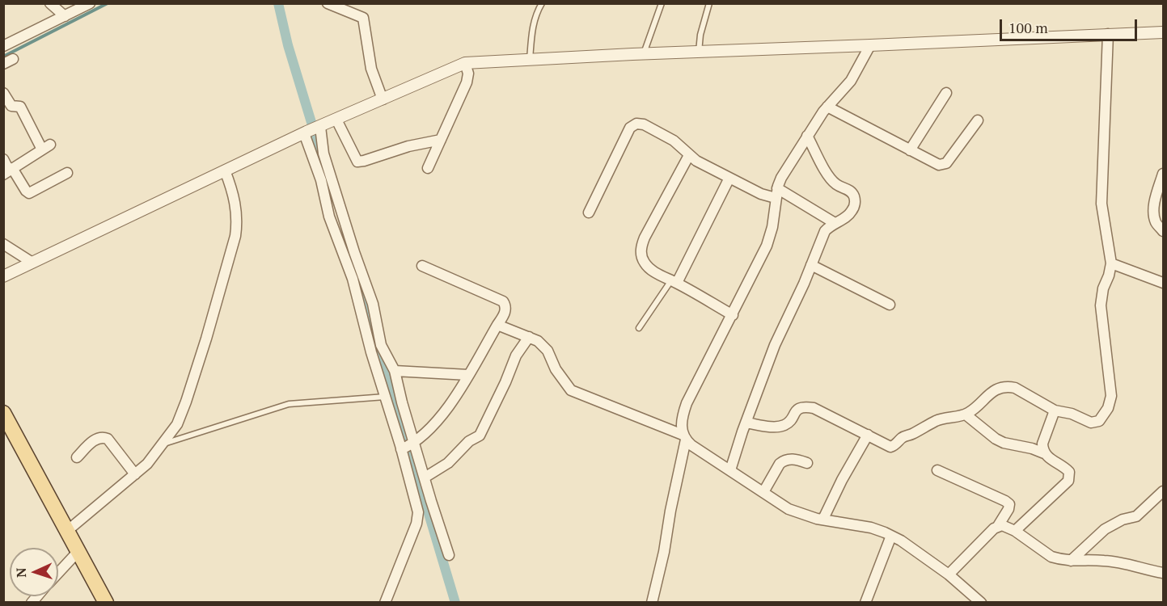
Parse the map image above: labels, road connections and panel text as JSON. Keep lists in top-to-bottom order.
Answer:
{
  "scale_bar": "100 m",
  "north": "left"
}
